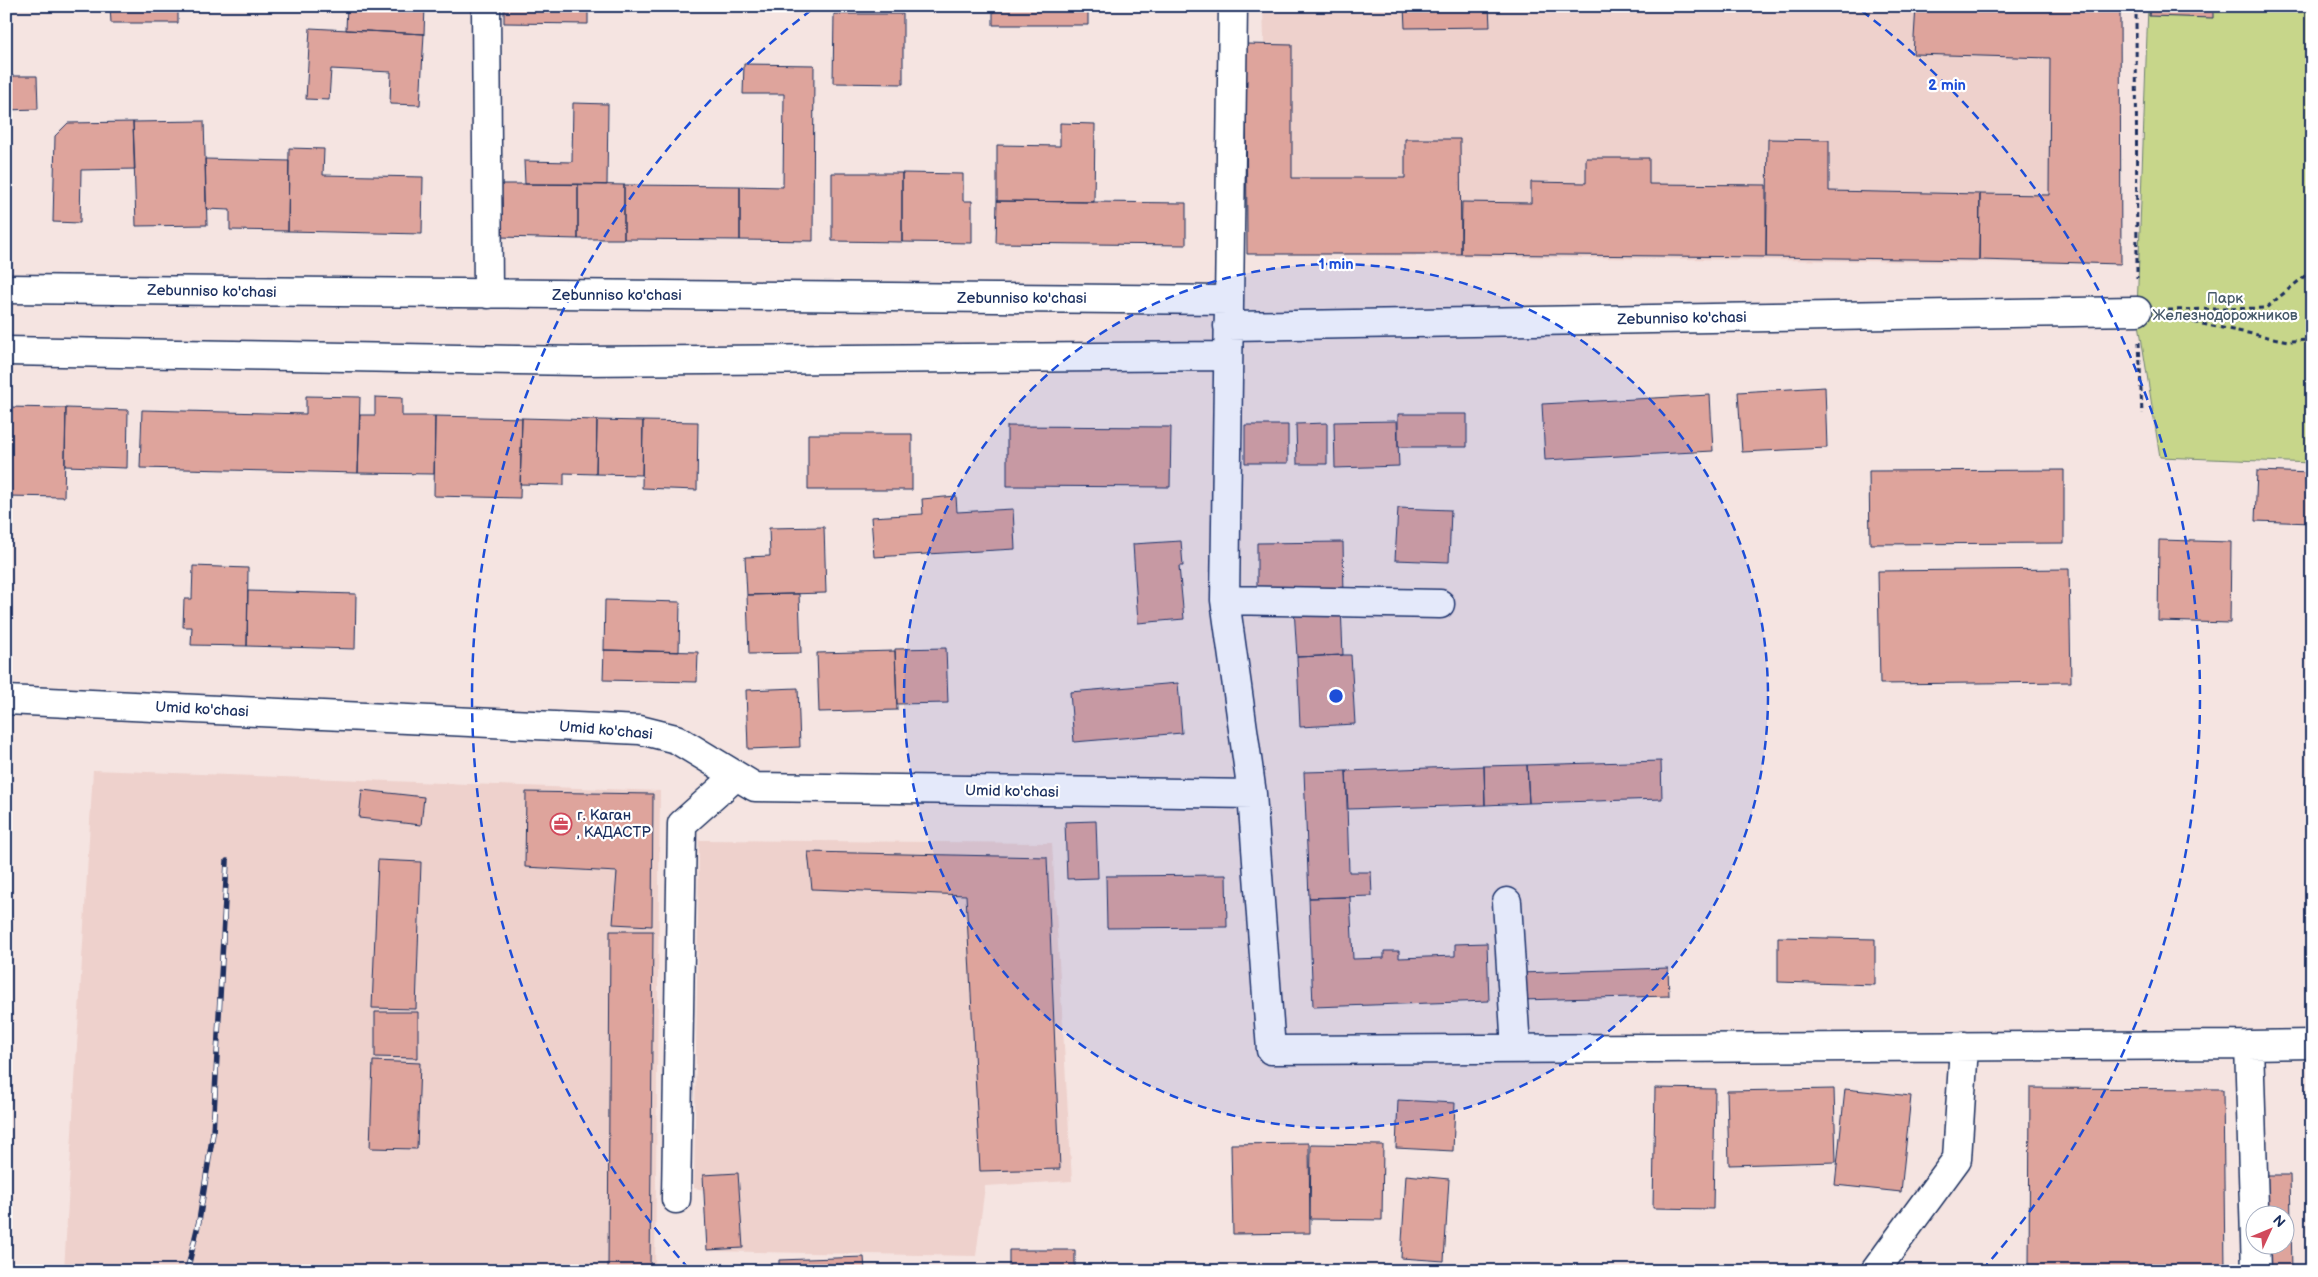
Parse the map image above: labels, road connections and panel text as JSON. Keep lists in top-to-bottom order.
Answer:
{
  "streets": {
    "street": ["Zebunniso ko'chasi", "Umid ko'chasi"]
  },
  "parks": ["Парк Железнодорожников"],
  "places": {
    "office": ["г. Каган , КАДАСТР"]
  },
  "north": "top right",
  "rings": ["2 min", "1 min"]
}
